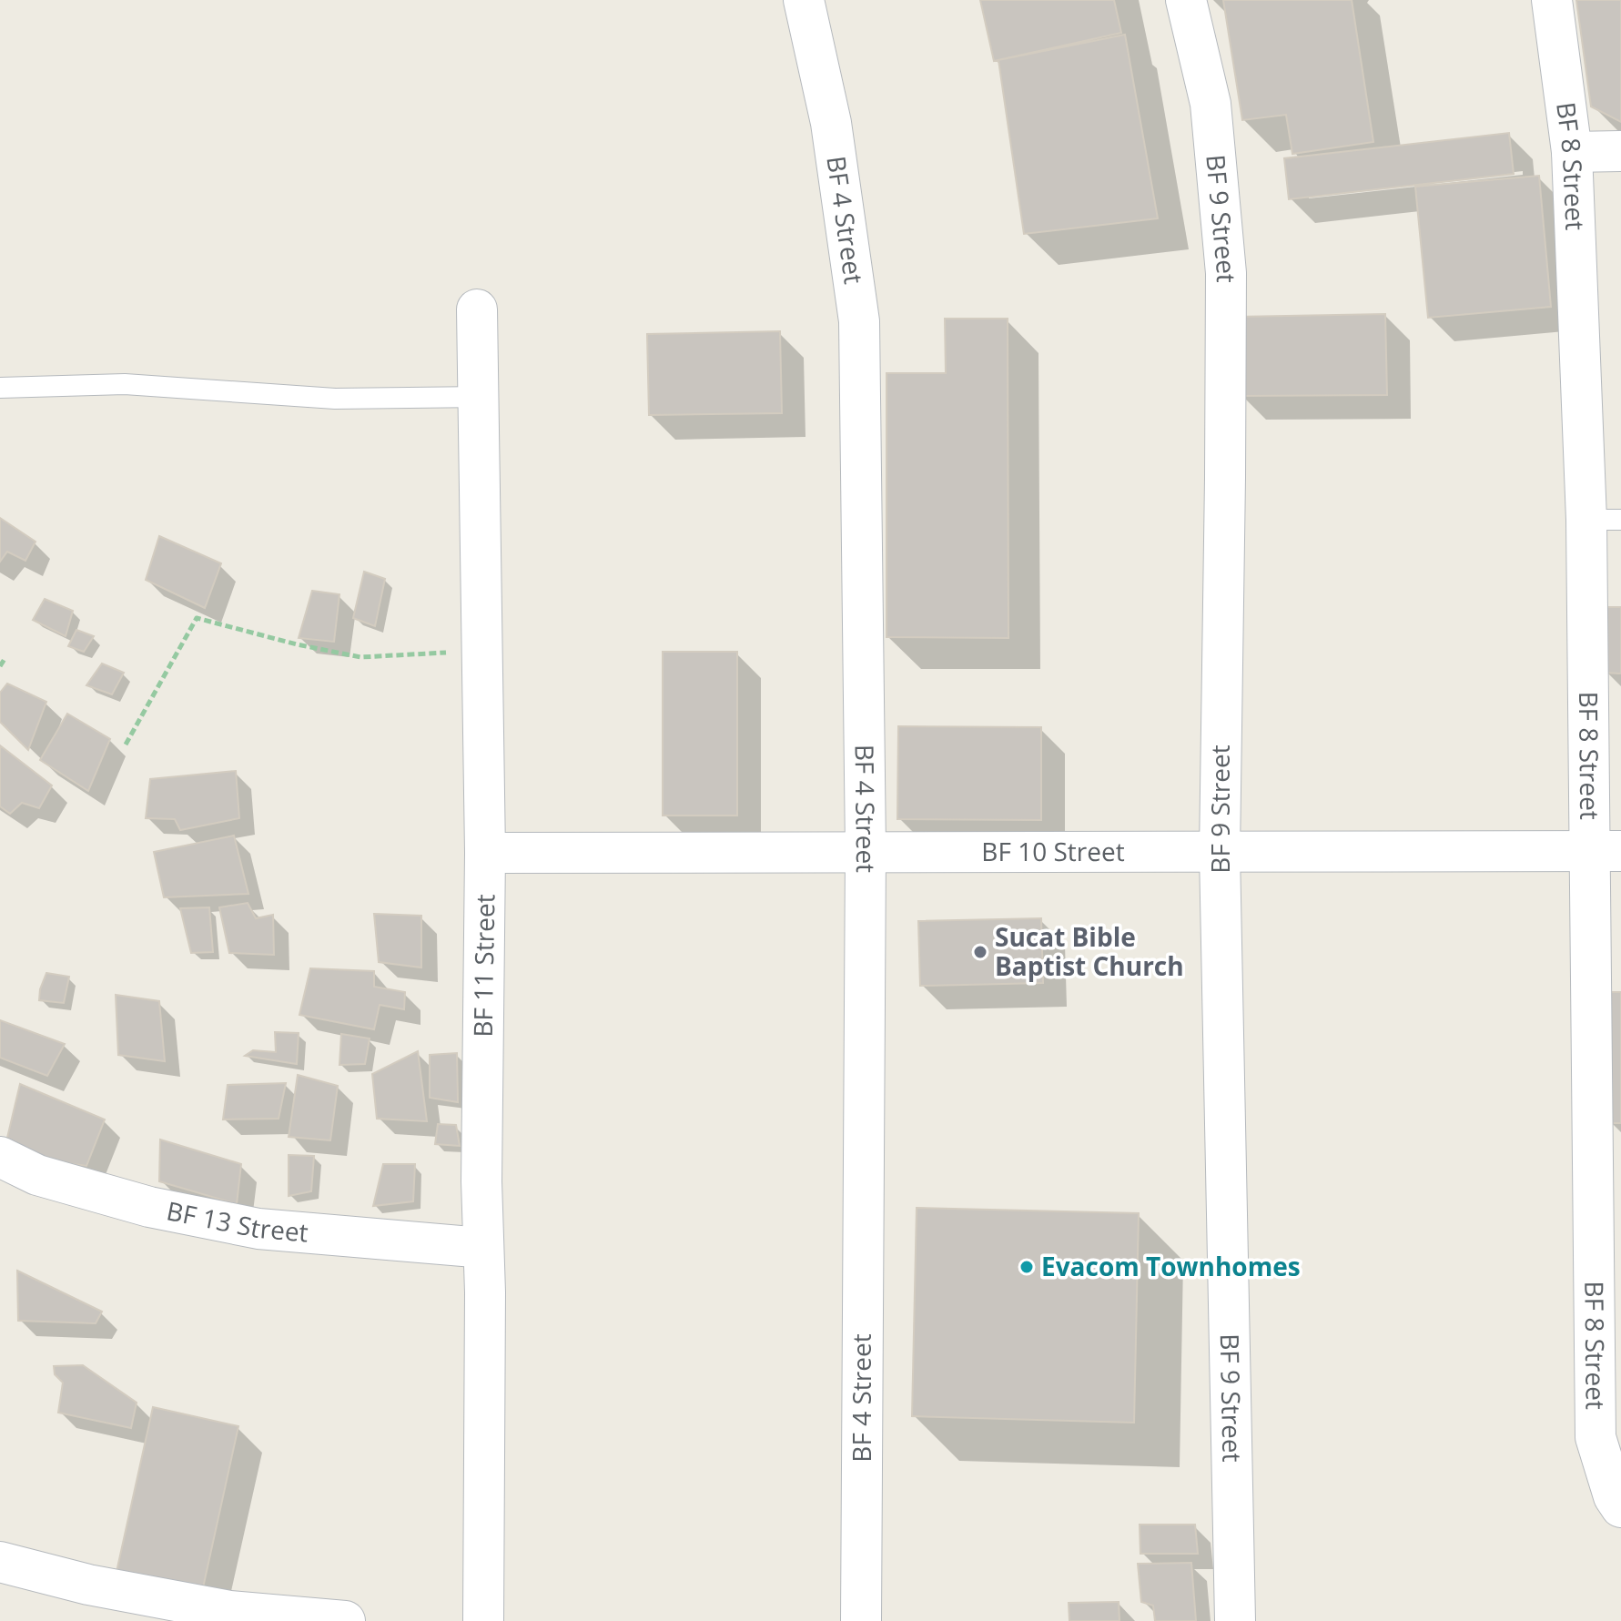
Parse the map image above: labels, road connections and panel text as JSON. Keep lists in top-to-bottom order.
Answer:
{
  "streets": {
    "street": [
      "BF 8 Street",
      "BF 4 Street",
      "BF 9 Street",
      "BF 10 Street",
      "BF 11 Street",
      "BF 13 Street"
    ]
  },
  "crossings": [
    ["BF 8 Street", "BF 10 Street"],
    ["BF 4 Street", "BF 10 Street"],
    ["BF 9 Street", "BF 10 Street"],
    ["BF 10 Street", "BF 11 Street"],
    ["BF 11 Street", "BF 13 Street"]
  ],
  "places": ["Sucat Bible Baptist Church", "Evacom Townhomes"]
}
